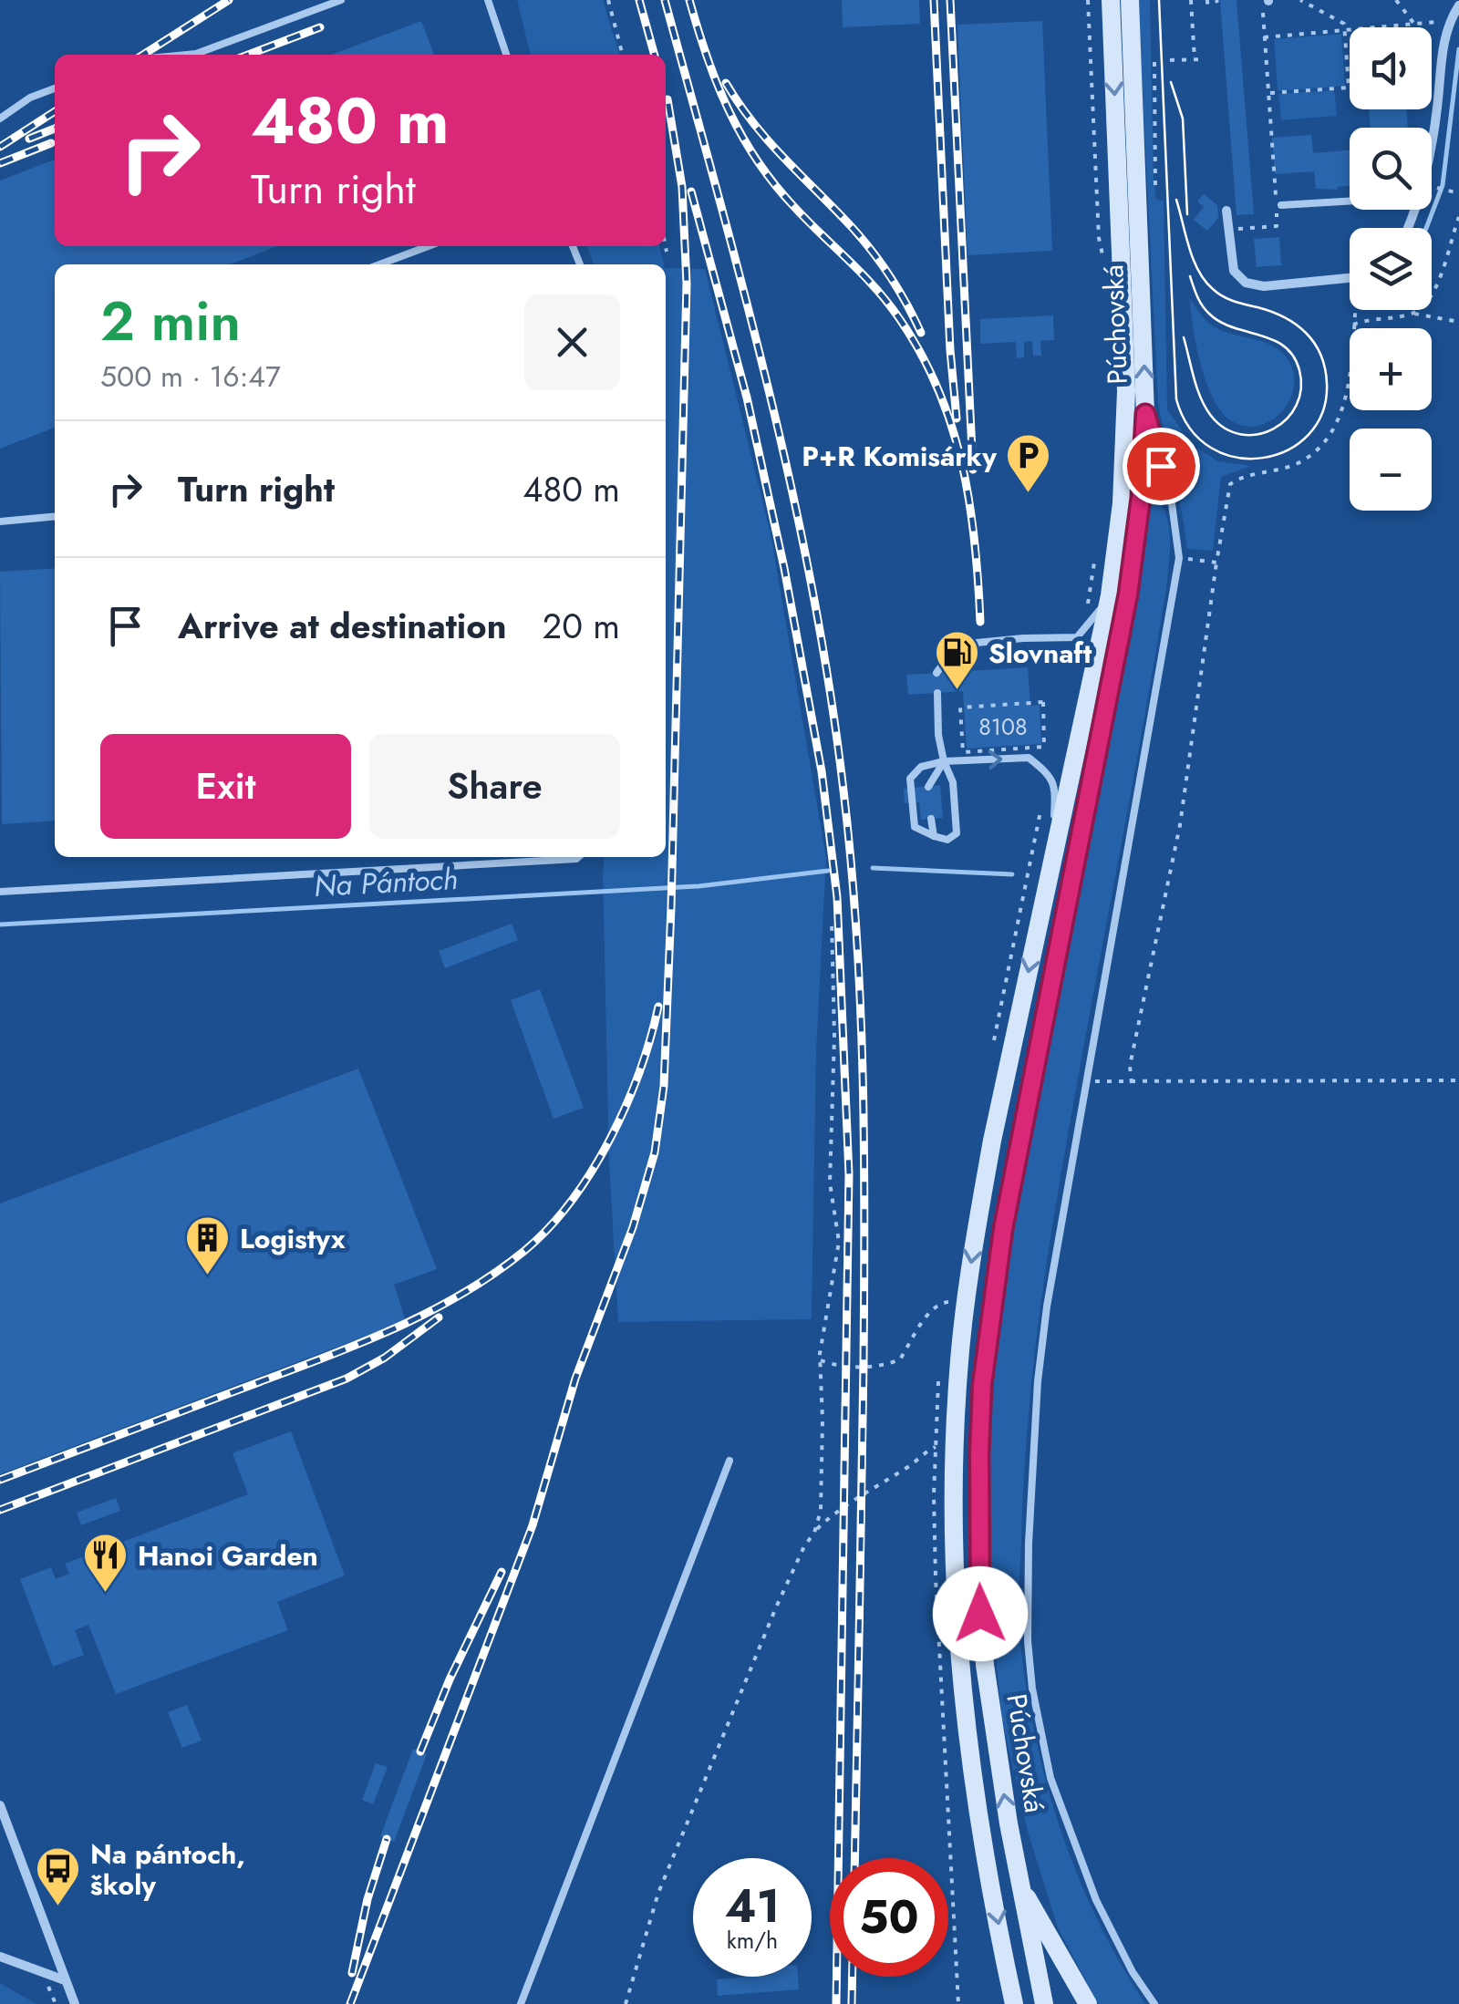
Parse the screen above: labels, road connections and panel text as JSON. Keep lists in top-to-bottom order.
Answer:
{
  "streets": {
    "main road": ["Púchovská"]
  },
  "water": ["Na Pántoch"],
  "places": {
    "parking": ["P+R Komisárky"],
    "fuel station": ["Slovnaft"],
    "building": ["Logistyx"],
    "restaurant": ["Hanoi Garden"],
    "bus stop": ["Na pántoch, školy"]
  },
  "house_numbers": ["8108"],
  "page": {
    "map_buttons": ["+", "−"],
    "turn": ["480 m", "Turn right"],
    "heading": ["2 min", "500 m · 16:47"],
    "list": [
      {
        "name": "Turn right",
        "value": "480 m"
      },
      {
        "name": "Arrive at destination",
        "value": "20 m"
      }
    ],
    "buttons": ["Exit", "Share"],
    "speed": "41 km/h",
    "limit": "50"
  }
}
